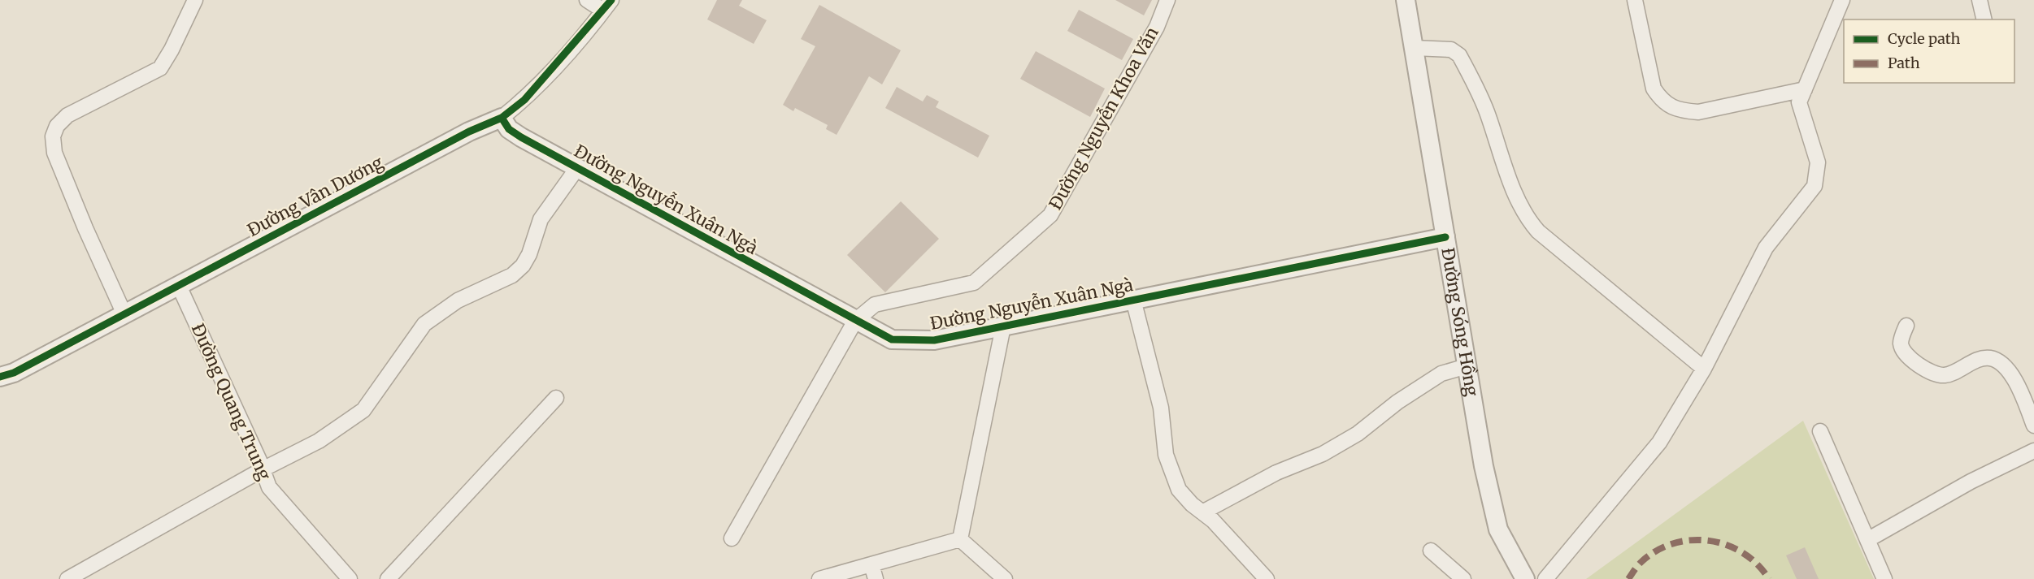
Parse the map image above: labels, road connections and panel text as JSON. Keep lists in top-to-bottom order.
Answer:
{
  "streets": {
    "street": [
      "Đường Nguyễn Khoa Văn",
      "Đường Vân Dương",
      "Đường Nguyễn Xuân Ngà",
      "Đường Sóng Hồng",
      "Đường Quang Trung"
    ]
  },
  "crossings": [
    ["Đường Nguyễn Khoa Văn", "Đường Nguyễn Xuân Ngà"],
    ["Đường Vân Dương", "Đường Nguyễn Xuân Ngà"],
    ["Đường Vân Dương", "Đường Quang Trung"],
    ["Đường Nguyễn Xuân Ngà", "Đường Sóng Hồng"]
  ],
  "legend": ["Cycle path", "Path"]
}
